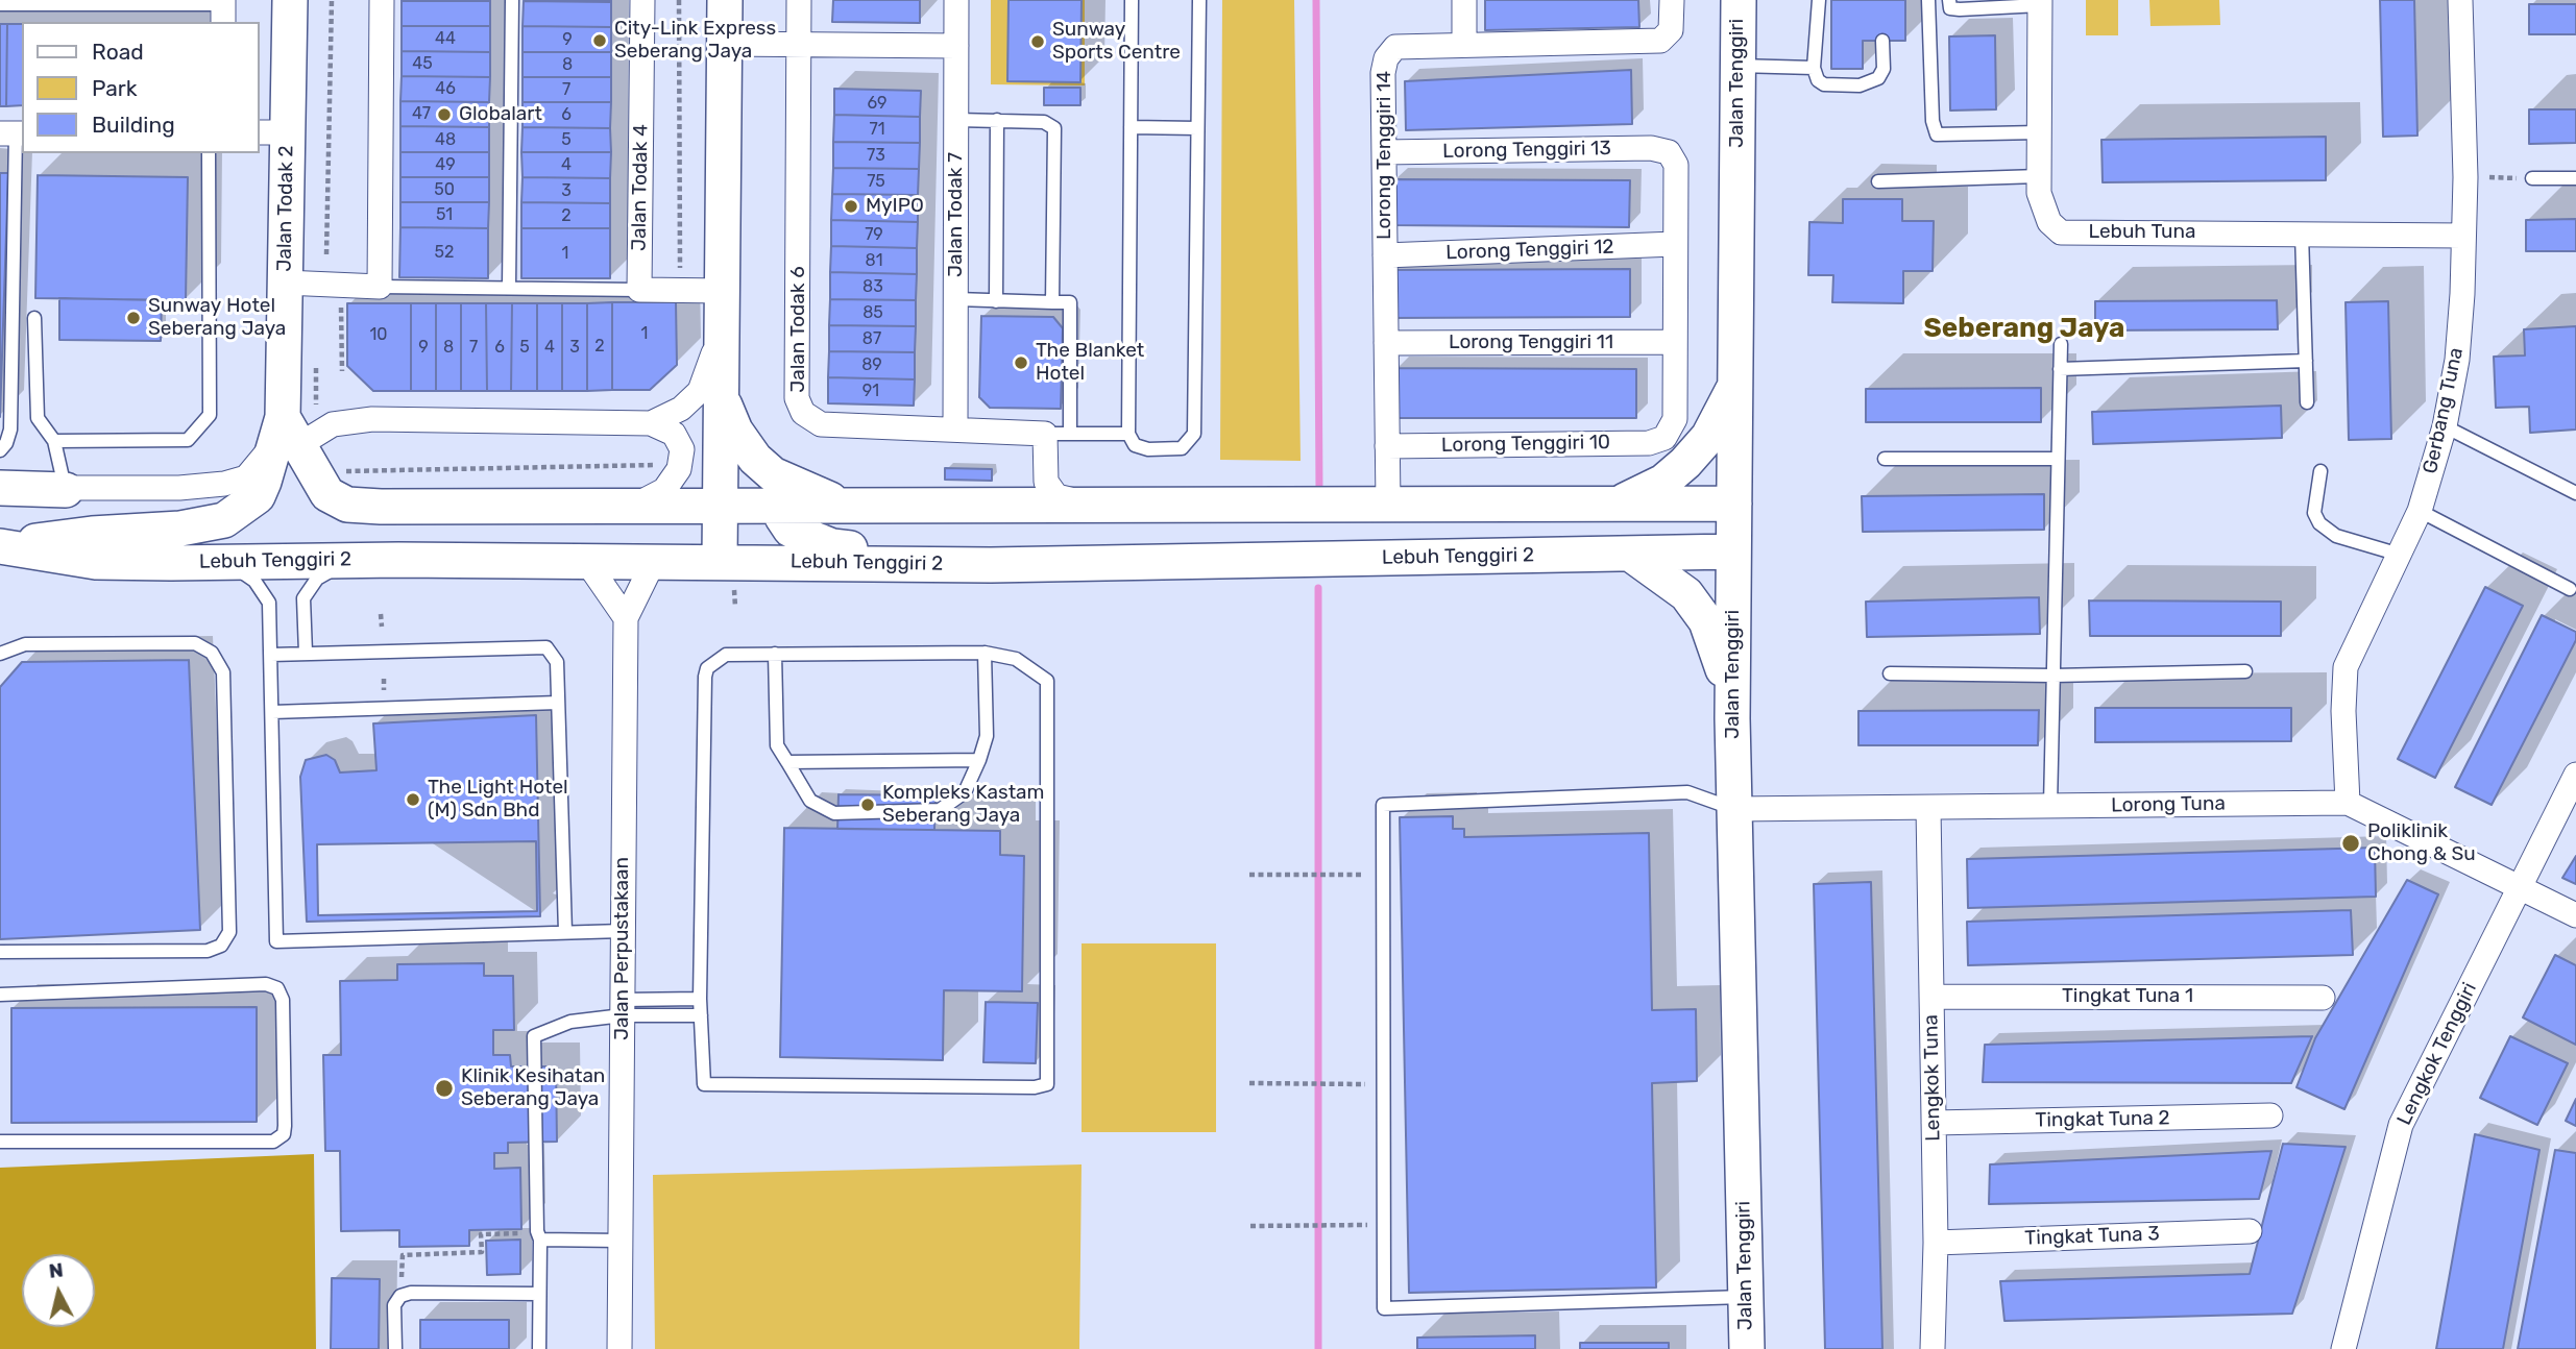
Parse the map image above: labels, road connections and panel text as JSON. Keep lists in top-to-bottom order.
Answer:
{
  "streets": {
    "street": [
      "Jalan Tenggiri",
      "Lorong Tenggiri 13",
      "Lorong Tenggiri 14",
      "Jalan Todak 4",
      "Jalan Todak 2",
      "Jalan Todak 7",
      "Lebuh Tuna",
      "Lorong Tenggiri 12",
      "Jalan Todak 6",
      "Lorong Tenggiri 11",
      "Gerbang Tuna",
      "Lorong Tenggiri 10",
      "Lebuh Tenggiri 2",
      "Lorong Tuna",
      "Jalan Perpustakaan",
      "Tingkat Tuna 1",
      "Lengkok Tenggiri",
      "Lengkok Tuna",
      "Tingkat Tuna 2",
      "Tingkat Tuna 3"
    ]
  },
  "crossings": [
    ["Jalan Tenggiri", "Lebuh Tenggiri 2"],
    ["Jalan Tenggiri", "Lorong Tuna"],
    ["Lorong Tenggiri 13", "Lorong Tenggiri 14"],
    ["Lorong Tenggiri 13", "Lorong Tenggiri 12"],
    ["Lorong Tenggiri 14", "Lorong Tenggiri 12"],
    ["Lorong Tenggiri 14", "Lorong Tenggiri 11"],
    ["Lorong Tenggiri 14", "Lorong Tenggiri 10"],
    ["Jalan Todak 2", "Lebuh Tenggiri 2"],
    ["Jalan Todak 7", "Jalan Todak 6"],
    ["Lebuh Tuna", "Gerbang Tuna"],
    ["Lorong Tenggiri 11", "Lorong Tenggiri 10"],
    ["Gerbang Tuna", "Lorong Tuna"],
    ["Lorong Tuna", "Lengkok Tenggiri"],
    ["Lorong Tuna", "Lengkok Tuna"],
    ["Tingkat Tuna 1", "Lengkok Tuna"],
    ["Lengkok Tuna", "Tingkat Tuna 2"],
    ["Lengkok Tuna", "Tingkat Tuna 3"]
  ],
  "districts": ["Seberang Jaya"],
  "places": [
    "City-Link Express Seberang Jaya",
    "Sunway Sports Centre",
    "Globalart",
    "MyIPO",
    "Sunway Hotel Seberang Jaya",
    "The Blanket Hotel",
    "The Light Hotel (M) Sdn Bhd",
    "Kompleks Kastam Seberang Jaya",
    "Poliklinik Chong & Su",
    "Klinik Kesihatan Seberang Jaya"
  ],
  "house_numbers": [
    "44",
    "9",
    "45",
    "8",
    "46",
    "7",
    "69",
    "47",
    "6",
    "71",
    "48",
    "5",
    "73",
    "49",
    "4",
    "75",
    "50",
    "3",
    "51",
    "2",
    "79",
    "52",
    "1",
    "81",
    "83",
    "85",
    "1",
    "10",
    "87",
    "2",
    "9",
    "8",
    "7",
    "6",
    "5",
    "4",
    "3",
    "89",
    "91"
  ],
  "legend": ["Road", "Park", "Building"],
  "north": "top"
}
